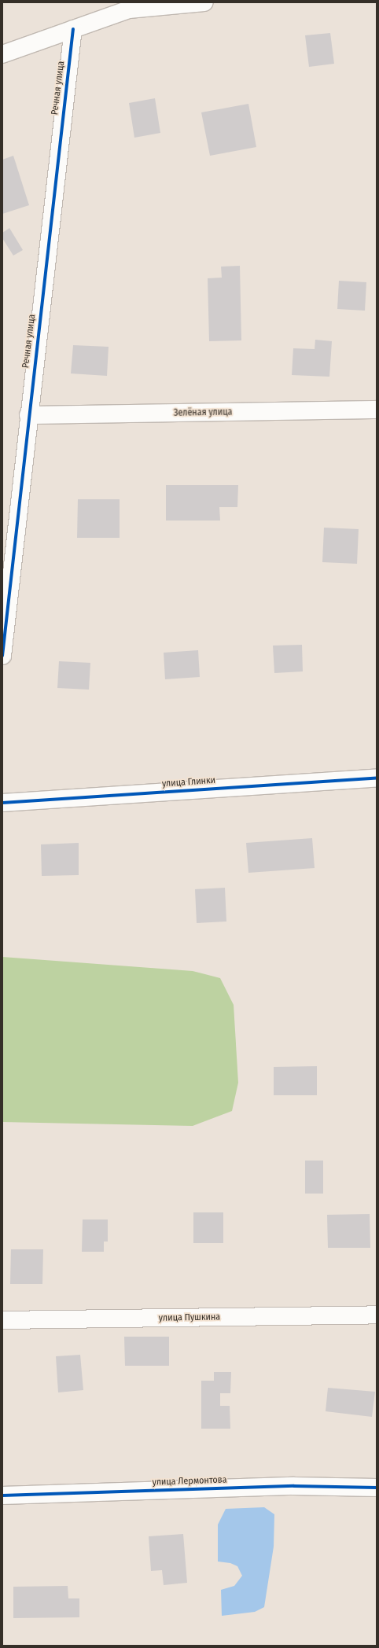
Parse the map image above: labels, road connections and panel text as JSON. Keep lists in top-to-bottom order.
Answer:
{
  "streets": {
    "street": [
      "Речная улица",
      "Зелёная улица",
      "улица Глинки",
      "улица Пушкина",
      "улица Лермонтова"
    ]
  },
  "crossings": [
    ["Речная улица", "Зелёная улица"]
  ]
}
